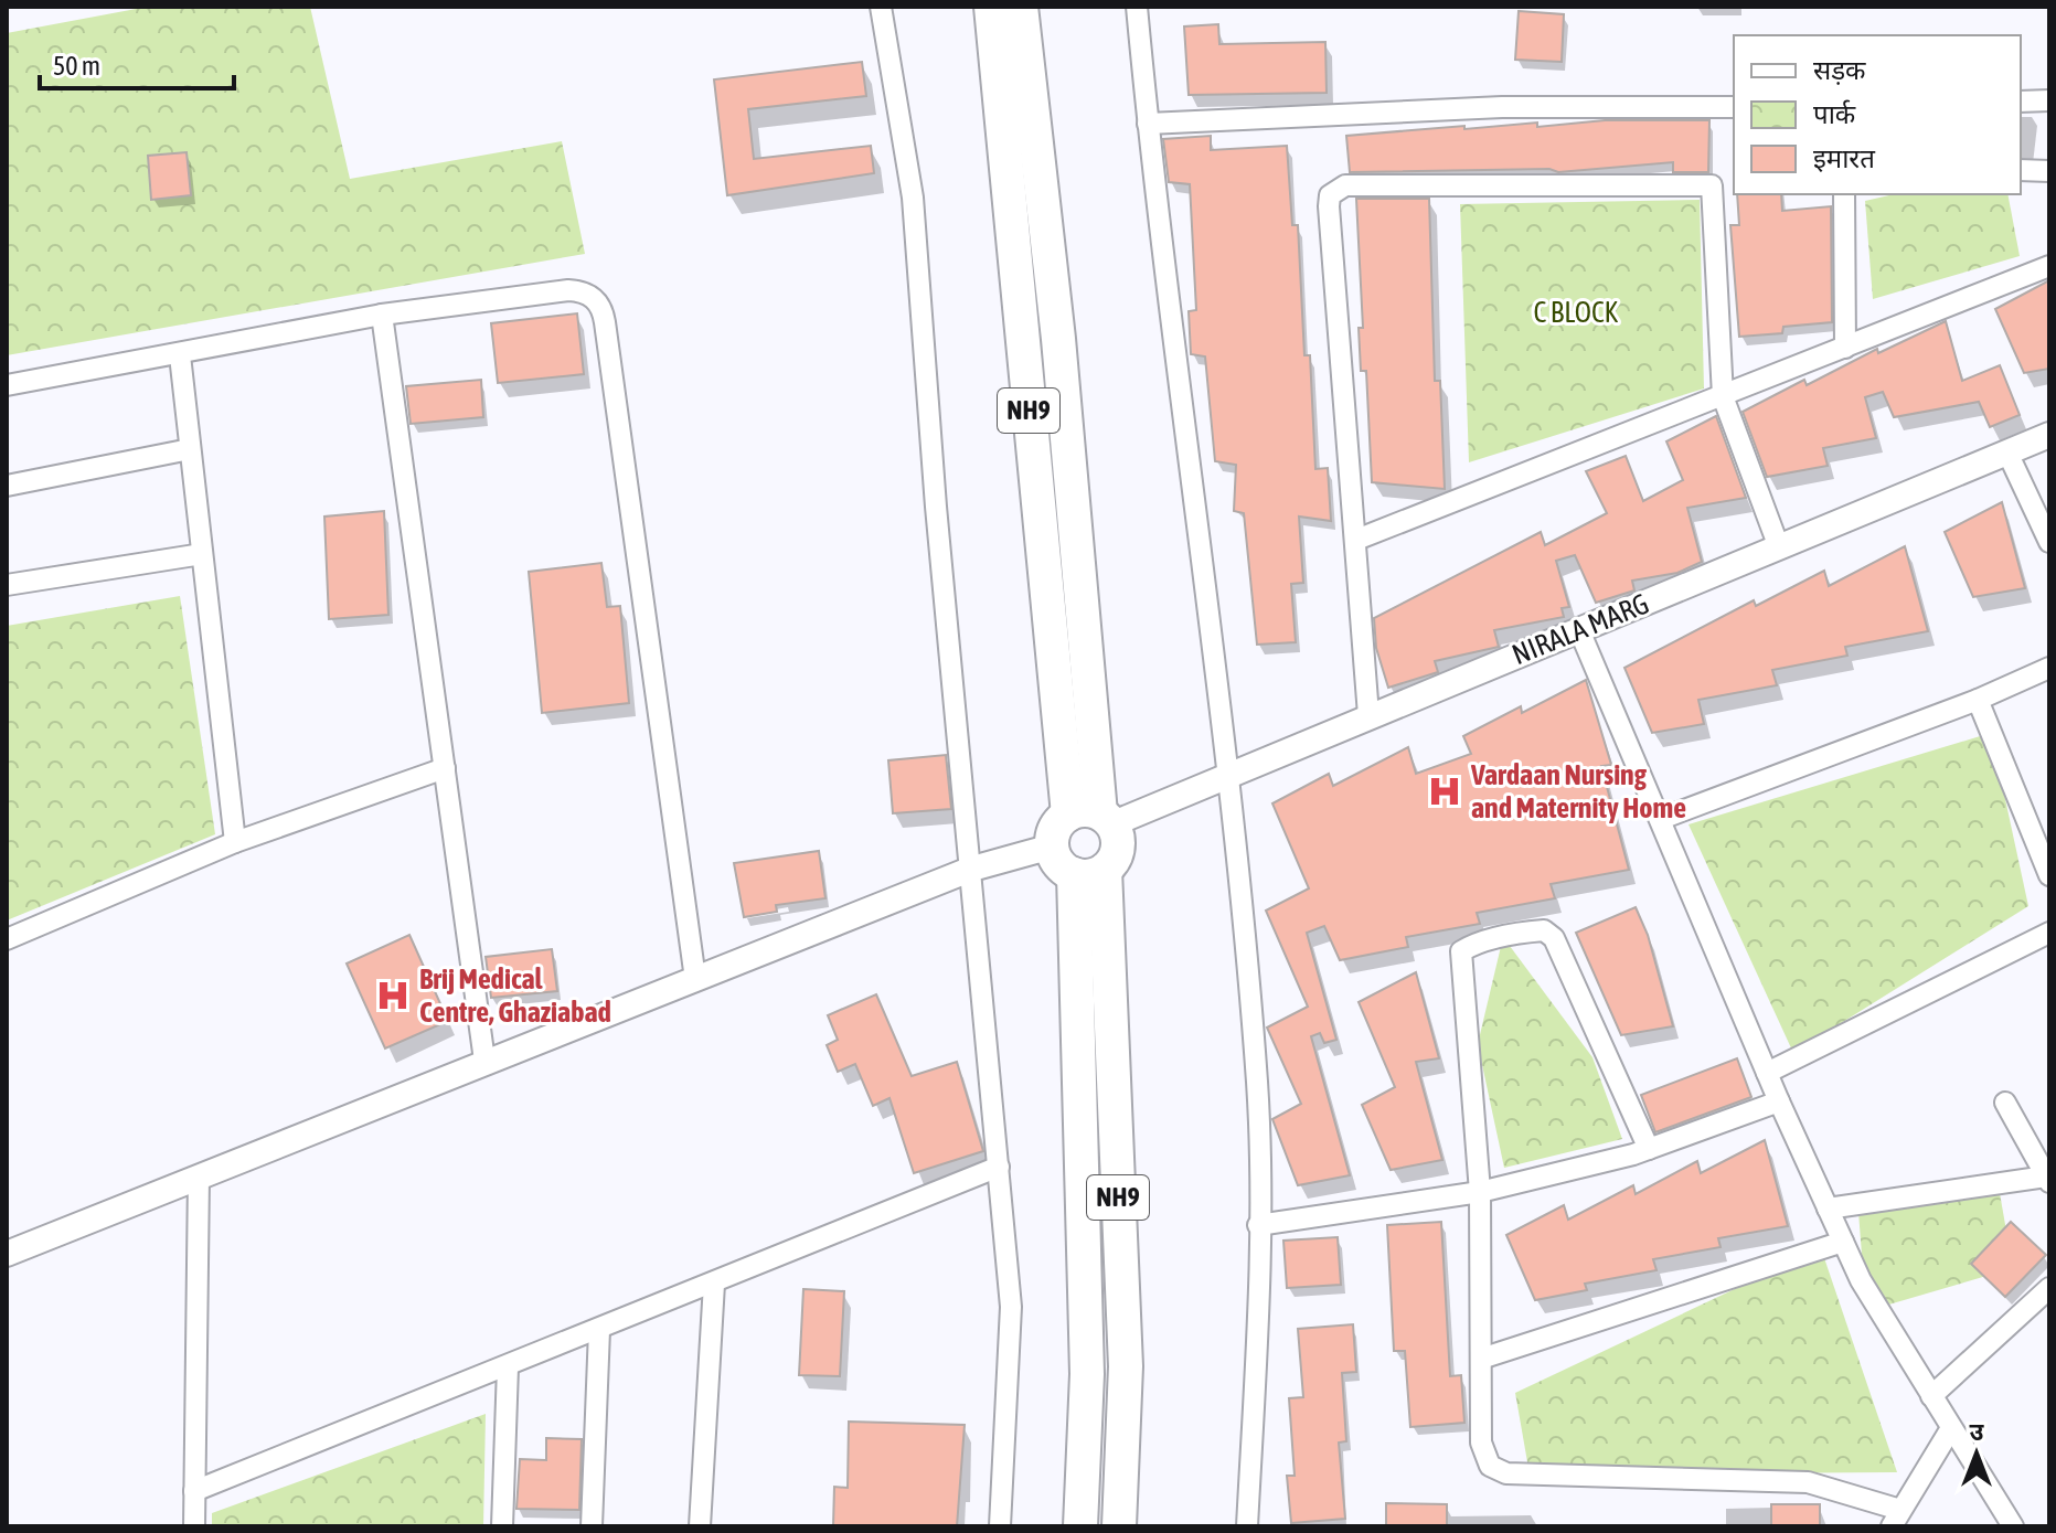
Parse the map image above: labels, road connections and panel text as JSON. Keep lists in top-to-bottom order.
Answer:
{
  "streets": {
    "highway": ["NH9"],
    "street": ["NIRALA MARG"]
  },
  "crossings": [
    ["NH9", "NIRALA MARG"]
  ],
  "parks": ["C BLOCK"],
  "places": {
    "hospital": ["Vardaan Nursing and Maternity Home", "Brij Medical Centre, Ghaziabad"]
  },
  "legend": ["सड़क", "पार्क", "इमारत"],
  "scale_bar": "50 m",
  "north": "top"
}
